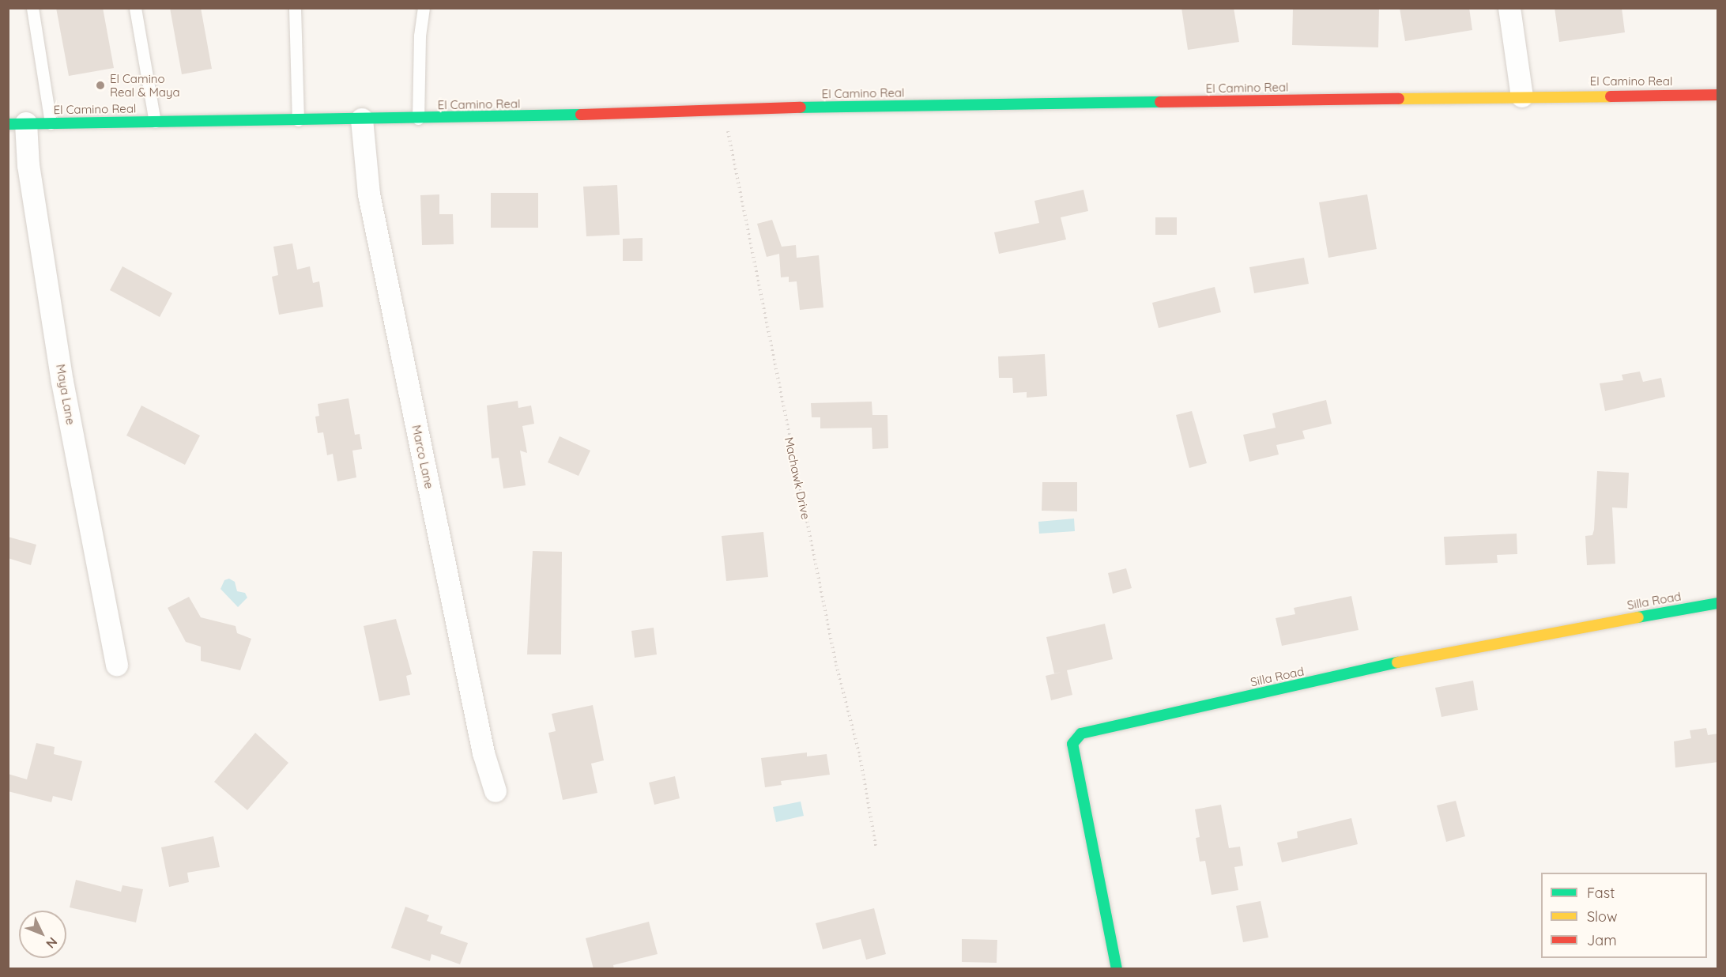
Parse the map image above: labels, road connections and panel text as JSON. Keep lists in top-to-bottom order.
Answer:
{
  "streets": {
    "main road": ["El Camino Real", "Silla Road"],
    "street": ["Maya Lane", "Marco Lane"],
    "path": ["Machawk Drive"]
  },
  "crossings": [
    ["El Camino Real", "Maya Lane"],
    ["El Camino Real", "Marco Lane"],
    ["El Camino Real", "Machawk Drive"]
  ],
  "places": ["El Camino Real & Maya"],
  "legend": ["Fast", "Slow", "Jam"],
  "north": "bottom right"
}
